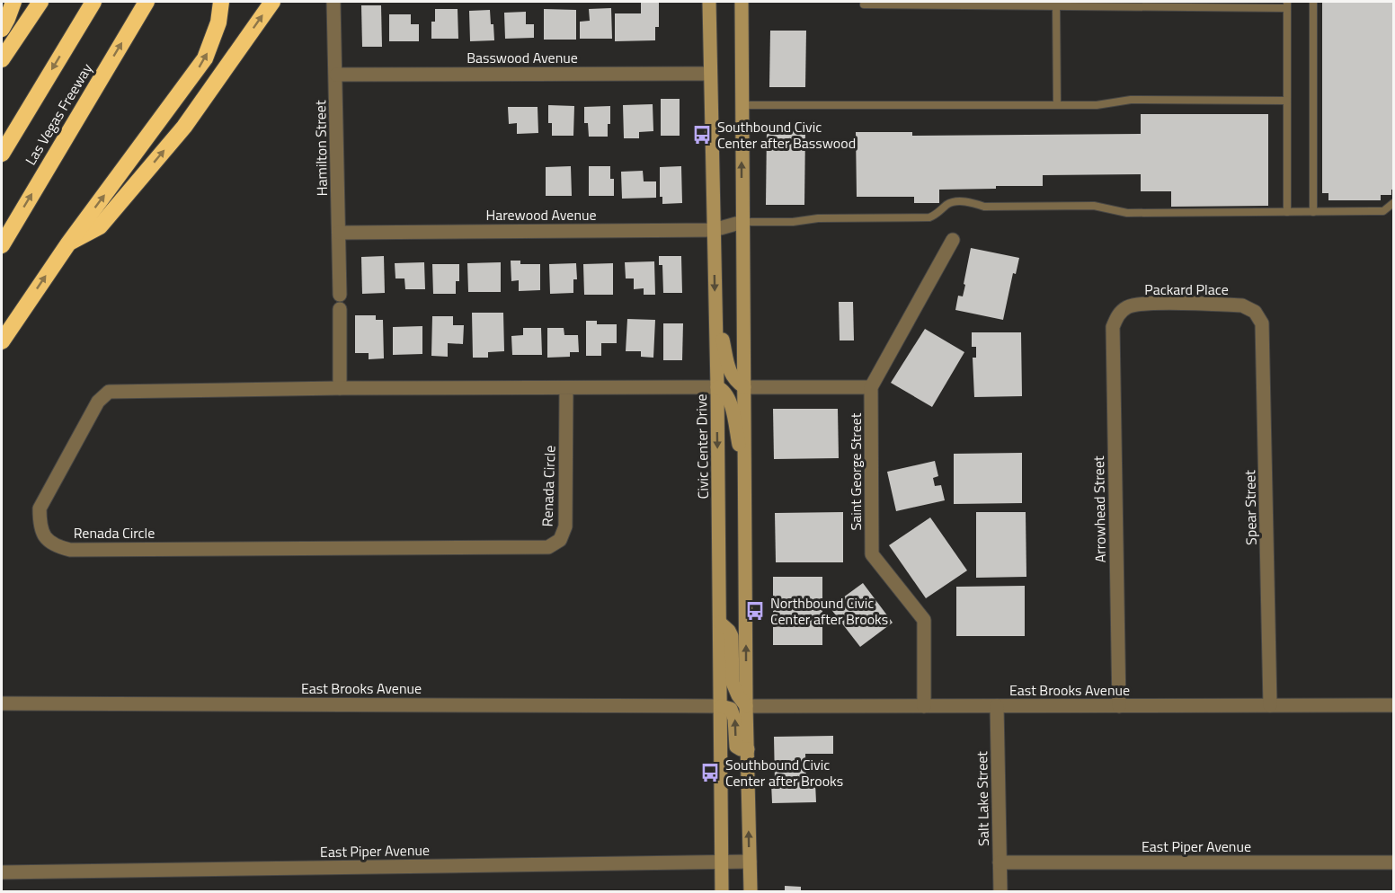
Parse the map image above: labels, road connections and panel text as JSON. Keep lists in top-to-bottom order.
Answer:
{
  "streets": {
    "highway": ["Las Vegas Freeway"],
    "main road": ["Civic Center Drive"],
    "street": [
      "Basswood Avenue",
      "Hamilton Street",
      "Harewood Avenue",
      "Packard Place",
      "Saint George Street",
      "Renada Circle",
      "Spear Street",
      "Arrowhead Street",
      "East Brooks Avenue",
      "Salt Lake Street",
      "East Piper Avenue"
    ]
  },
  "crossings": [
    ["Basswood Avenue", "Hamilton Street"],
    ["Basswood Avenue", "Civic Center Drive"],
    ["Hamilton Street", "Harewood Avenue"],
    ["Harewood Avenue", "Civic Center Drive"],
    ["Packard Place", "Spear Street"],
    ["Packard Place", "Arrowhead Street"],
    ["Civic Center Drive", "Renada Circle"],
    ["Civic Center Drive", "East Brooks Avenue"],
    ["Civic Center Drive", "East Piper Avenue"],
    ["Saint George Street", "East Brooks Avenue"],
    ["Spear Street", "East Brooks Avenue"],
    ["Arrowhead Street", "East Brooks Avenue"],
    ["East Brooks Avenue", "Salt Lake Street"],
    ["Salt Lake Street", "East Piper Avenue"]
  ],
  "places": {
    "bus stop": ["Southbound Civic Center after Basswood", "Northbound Civic Center after Brooks", "Southbound Civic Center after Brooks"]
  }
}
